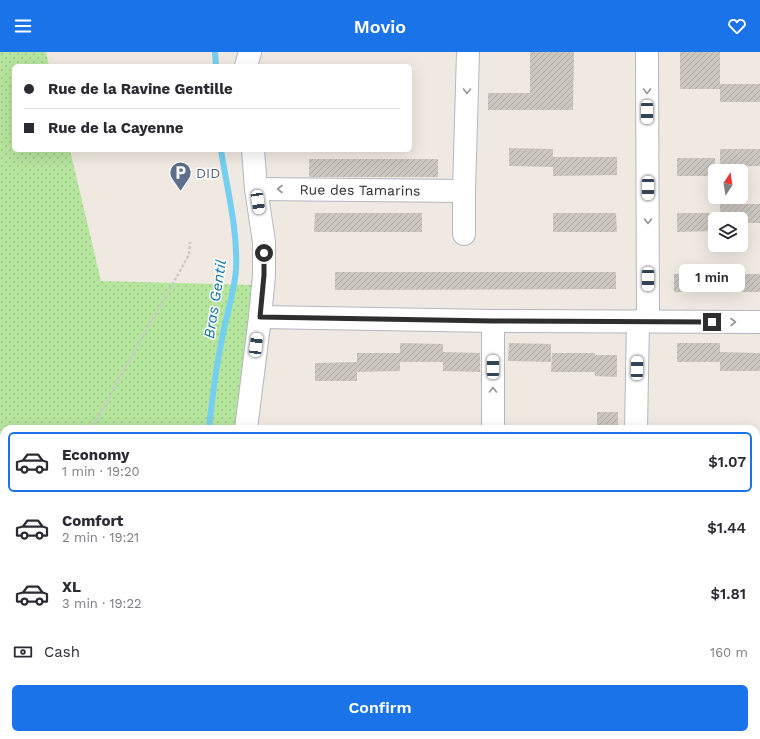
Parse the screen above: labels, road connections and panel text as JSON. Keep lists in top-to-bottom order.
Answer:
{
  "streets": {
    "street": ["Rue des Tamarins"]
  },
  "water": ["Bras Gentil"],
  "places": {
    "parking": ["DID"]
  },
  "north": "top",
  "page": {
    "header": "Movio",
    "banner": ["Rue de la Ravine Gentille", "Rue de la Cayenne"],
    "bubble": "1 min",
    "list": [
      {
        "name": "Economy",
        "note": "1 min · 19:20",
        "value": "$1.07"
      },
      {
        "name": "Comfort",
        "note": "2 min · 19:21",
        "value": "$1.44"
      },
      {
        "name": "XL",
        "note": "3 min · 19:22",
        "value": "$1.81"
      }
    ],
    "pay": ["Cash", "160 m"],
    "buttons": "Confirm"
  }
}
